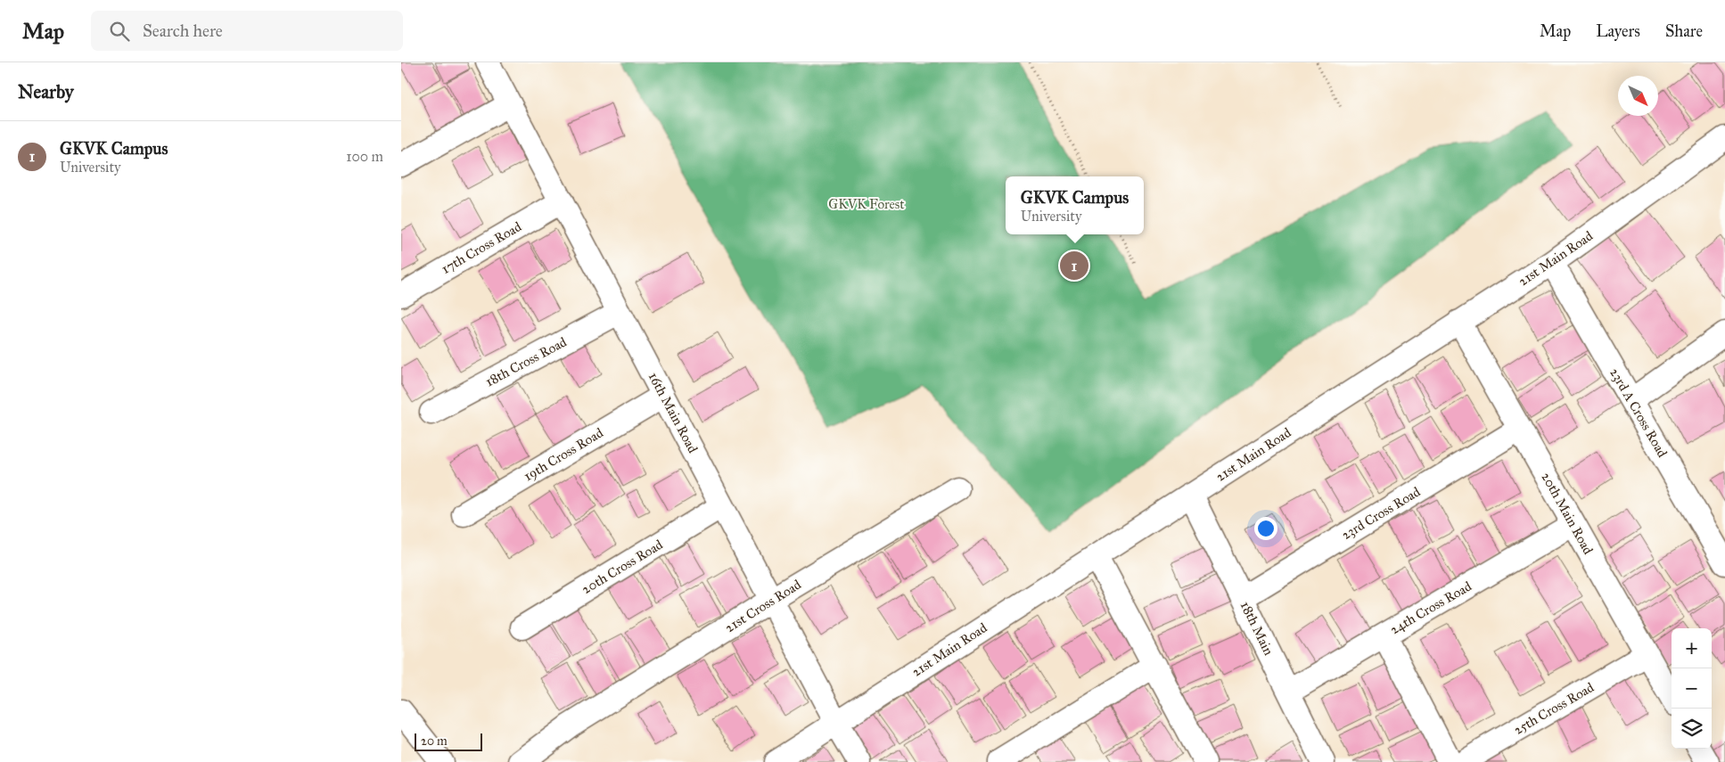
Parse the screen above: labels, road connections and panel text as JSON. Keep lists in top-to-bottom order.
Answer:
{
  "streets": {
    "street": [
      "17th Cross Road",
      "21st Main Road",
      "18th Cross Road",
      "16th Main Road",
      "23rd A Cross Road",
      "19th Cross Road",
      "23rd Cross Road",
      "20th Main Road",
      "20th Cross Road",
      "21st Cross Road",
      "24th Cross Road",
      "18th Main",
      "25th Cross Road"
    ]
  },
  "crossings": [
    ["17th Cross Road", "16th Main Road"],
    ["21st Main Road", "16th Main Road"],
    ["21st Main Road", "23rd A Cross Road"],
    ["21st Main Road", "20th Main Road"],
    ["21st Main Road", "18th Main"],
    ["18th Cross Road", "16th Main Road"],
    ["16th Main Road", "19th Cross Road"],
    ["16th Main Road", "20th Cross Road"],
    ["16th Main Road", "21st Cross Road"],
    ["23rd Cross Road", "20th Main Road"],
    ["23rd Cross Road", "18th Main"],
    ["20th Main Road", "24th Cross Road"],
    ["20th Main Road", "25th Cross Road"],
    ["24th Cross Road", "18th Main"]
  ],
  "parks": ["GKVK Forest"],
  "scale_bar": "20 m",
  "north": "bottom right",
  "page": {
    "header": "Map",
    "search": "Search here",
    "nav": ["Map", "Layers", "Share"],
    "heading": "Nearby",
    "list": [
      {
        "mark": "1",
        "name": "GKVK Campus",
        "note": "University",
        "value": "100 m"
      }
    ],
    "popup": ["GKVK Campus", "University"],
    "pins": "1",
    "map_buttons": ["+", "−"],
    "scale": "20 m"
  }
}
